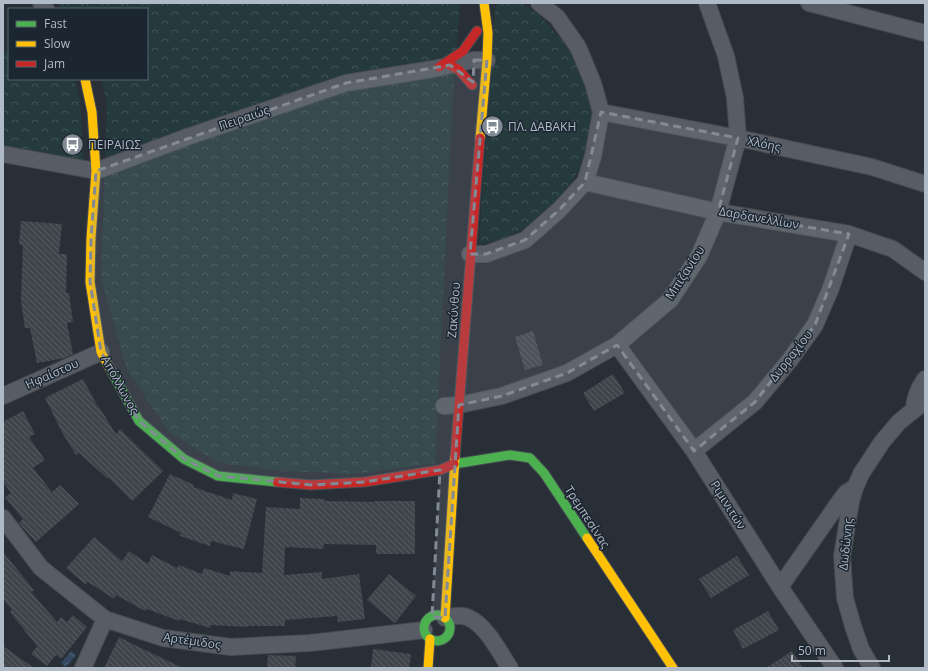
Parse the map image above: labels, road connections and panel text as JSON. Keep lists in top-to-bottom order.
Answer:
{
  "streets": {
    "street": [
      "Πειραιώς",
      "Χλόης",
      "Δαρδανελλίων",
      "Μπιζανίου",
      "Ζακύνθου",
      "Δυρραχίου",
      "Ηφαίστου",
      "Απόλλωνος",
      "Ριμινιτών",
      "Τρεμπεσίνας",
      "Δωδώνης",
      "Αρτέμιδος"
    ]
  },
  "crossings": [
    ["Πειραιώς", "Ζακύνθου"],
    ["Πειραιώς", "Απόλλωνος"],
    ["Χλόης", "Μπιζανίου"],
    ["Δαρδανελλίων", "Μπιζανίου"],
    ["Δαρδανελλίων", "Δυρραχίου"],
    ["Μπιζανίου", "Ζακύνθου"],
    ["Μπιζανίου", "Ριμινιτών"],
    ["Ζακύνθου", "Τρεμπεσίνας"],
    ["Ζακύνθου", "Αρτέμιδος"],
    ["Δυρραχίου", "Ριμινιτών"],
    ["Ηφαίστου", "Απόλλωνος"],
    ["Απόλλωνος", "Τρεμπεσίνας"],
    ["Ριμινιτών", "Δωδώνης"]
  ],
  "places": {
    "bus stop": ["ΠΛ. ΔΑΒΑΚΗ", "ΠΕΙΡΑΙΩΣ"]
  },
  "legend": ["Fast", "Slow", "Jam"],
  "scale_bar": "50 m"
}
